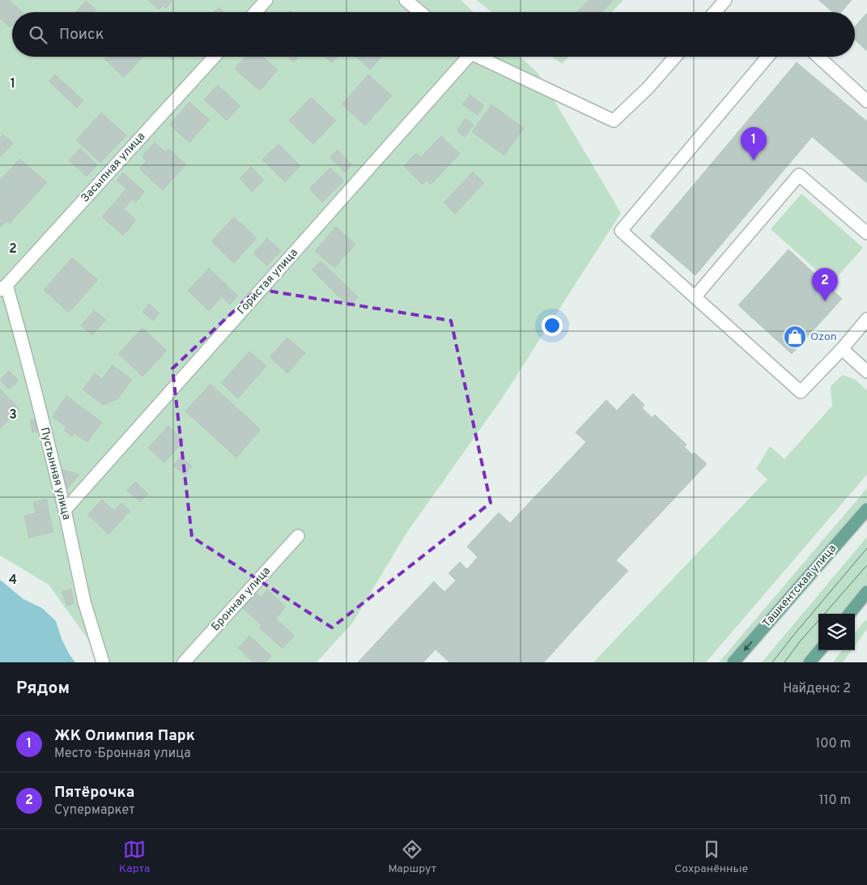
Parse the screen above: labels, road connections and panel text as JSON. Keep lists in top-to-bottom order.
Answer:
{
  "streets": {
    "main road": ["Ташкентская улица"],
    "street": [
      "Засыпная улица",
      "Гористая улица",
      "Пустынная улица",
      "Бронная улица"
    ]
  },
  "crossings": [
    ["Засыпная улица", "Пустынная улица"],
    ["Гористая улица", "Пустынная улица"]
  ],
  "one_way": ["Ташкентская улица"],
  "places": {
    "shop": ["Ozon"]
  },
  "page": {
    "search": "Поиск",
    "pins": ["1", "2"],
    "heading": ["Рядом", "Найдено: 2"],
    "list": [
      {
        "mark": "1",
        "name": "ЖК Олимпия Парк",
        "note": "Место · Бронная улица",
        "value": "100 m"
      },
      {
        "mark": "2",
        "name": "Пятёрочка",
        "note": "Супермаркет",
        "value": "110 m"
      }
    ],
    "nav": ["Карта", "Маршрут", "Сохранённые"]
  },
  "grid": {
    "rows": [
      "1",
      "2",
      "3",
      "4"
    ]
  }
}
